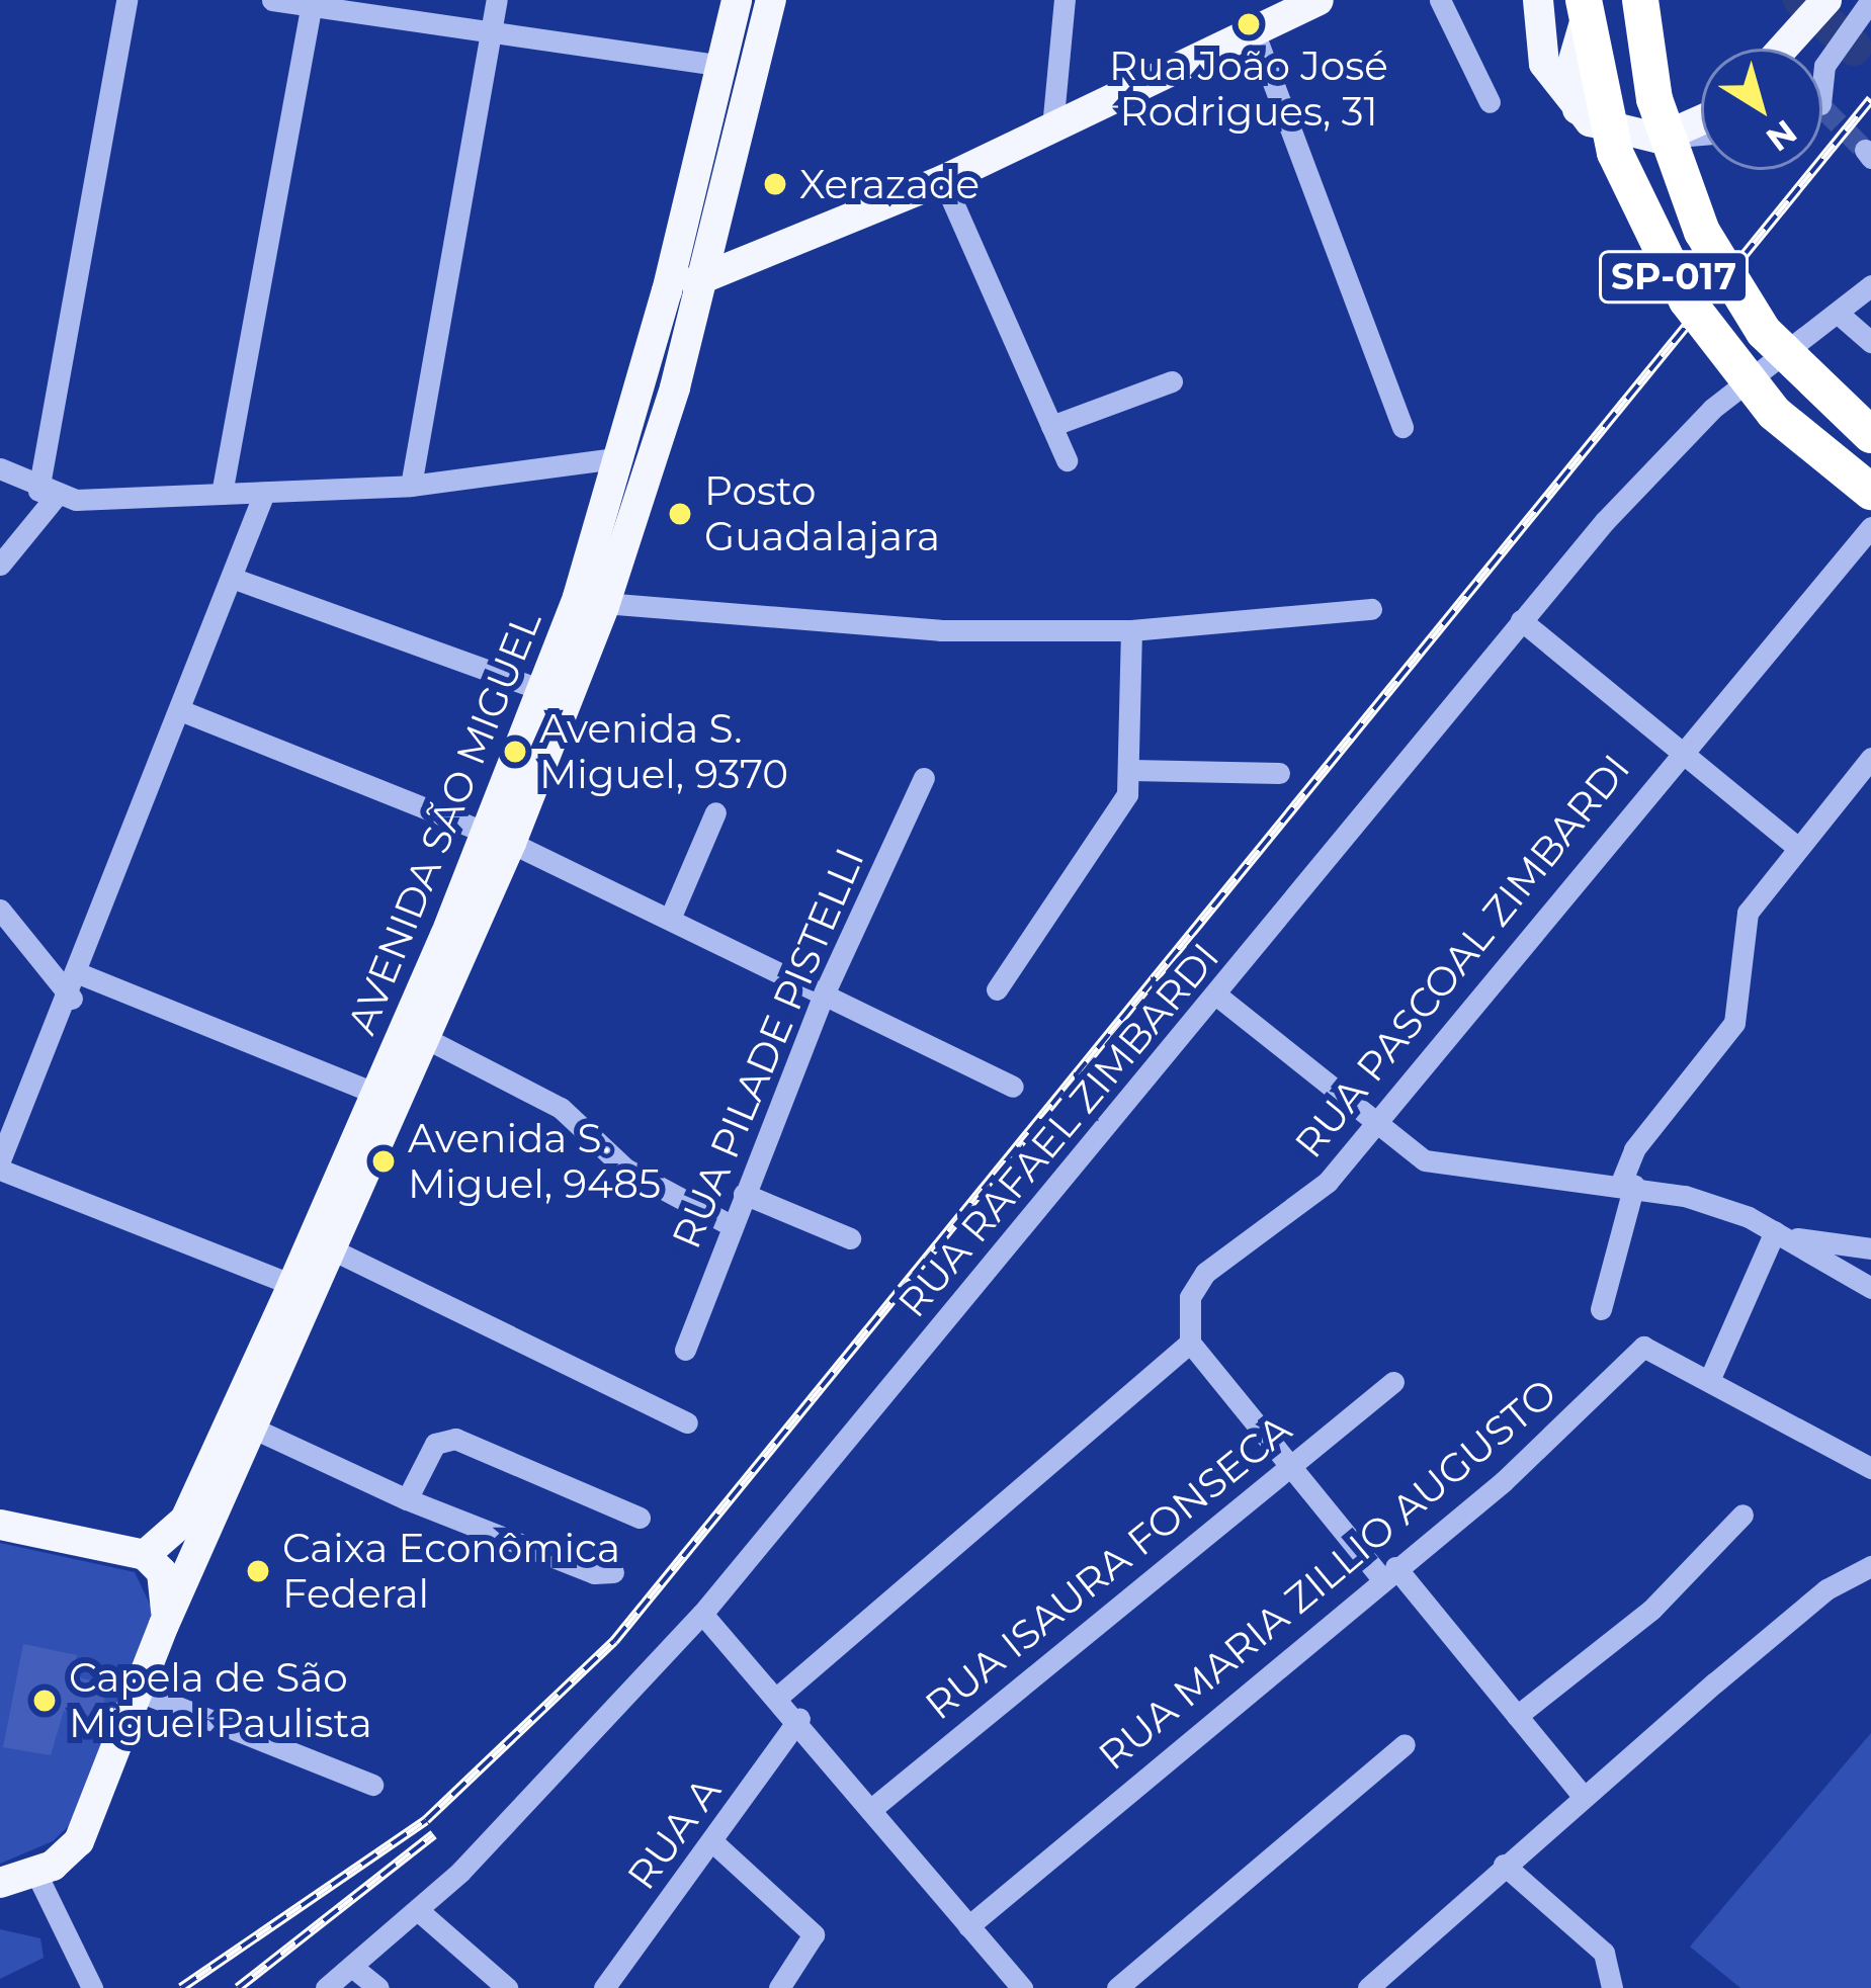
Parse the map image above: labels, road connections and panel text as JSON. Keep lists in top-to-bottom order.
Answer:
{
  "streets": {
    "highway": ["SP-017"],
    "main road": ["AVENIDA SÃO MIGUEL"],
    "street": [
      "RUA PASCOAL ZIMBARDI",
      "RUA PILADE PISTELLI",
      "RUA RAFAEL ZIMBARDI",
      "RUA ISAURA FONSECA",
      "RUA MARIA ZILLIO AUGUSTO",
      "RUA A"
    ]
  },
  "places": [
    "Rua João José Rodrigues, 31",
    "Xerazade",
    "Posto Guadalajara",
    "Avenida S. Miguel, 9370",
    "Avenida S. Miguel, 9485",
    "Caixa Econômica Federal",
    "Capela de São Miguel Paulista"
  ],
  "north": "bottom right"
}
